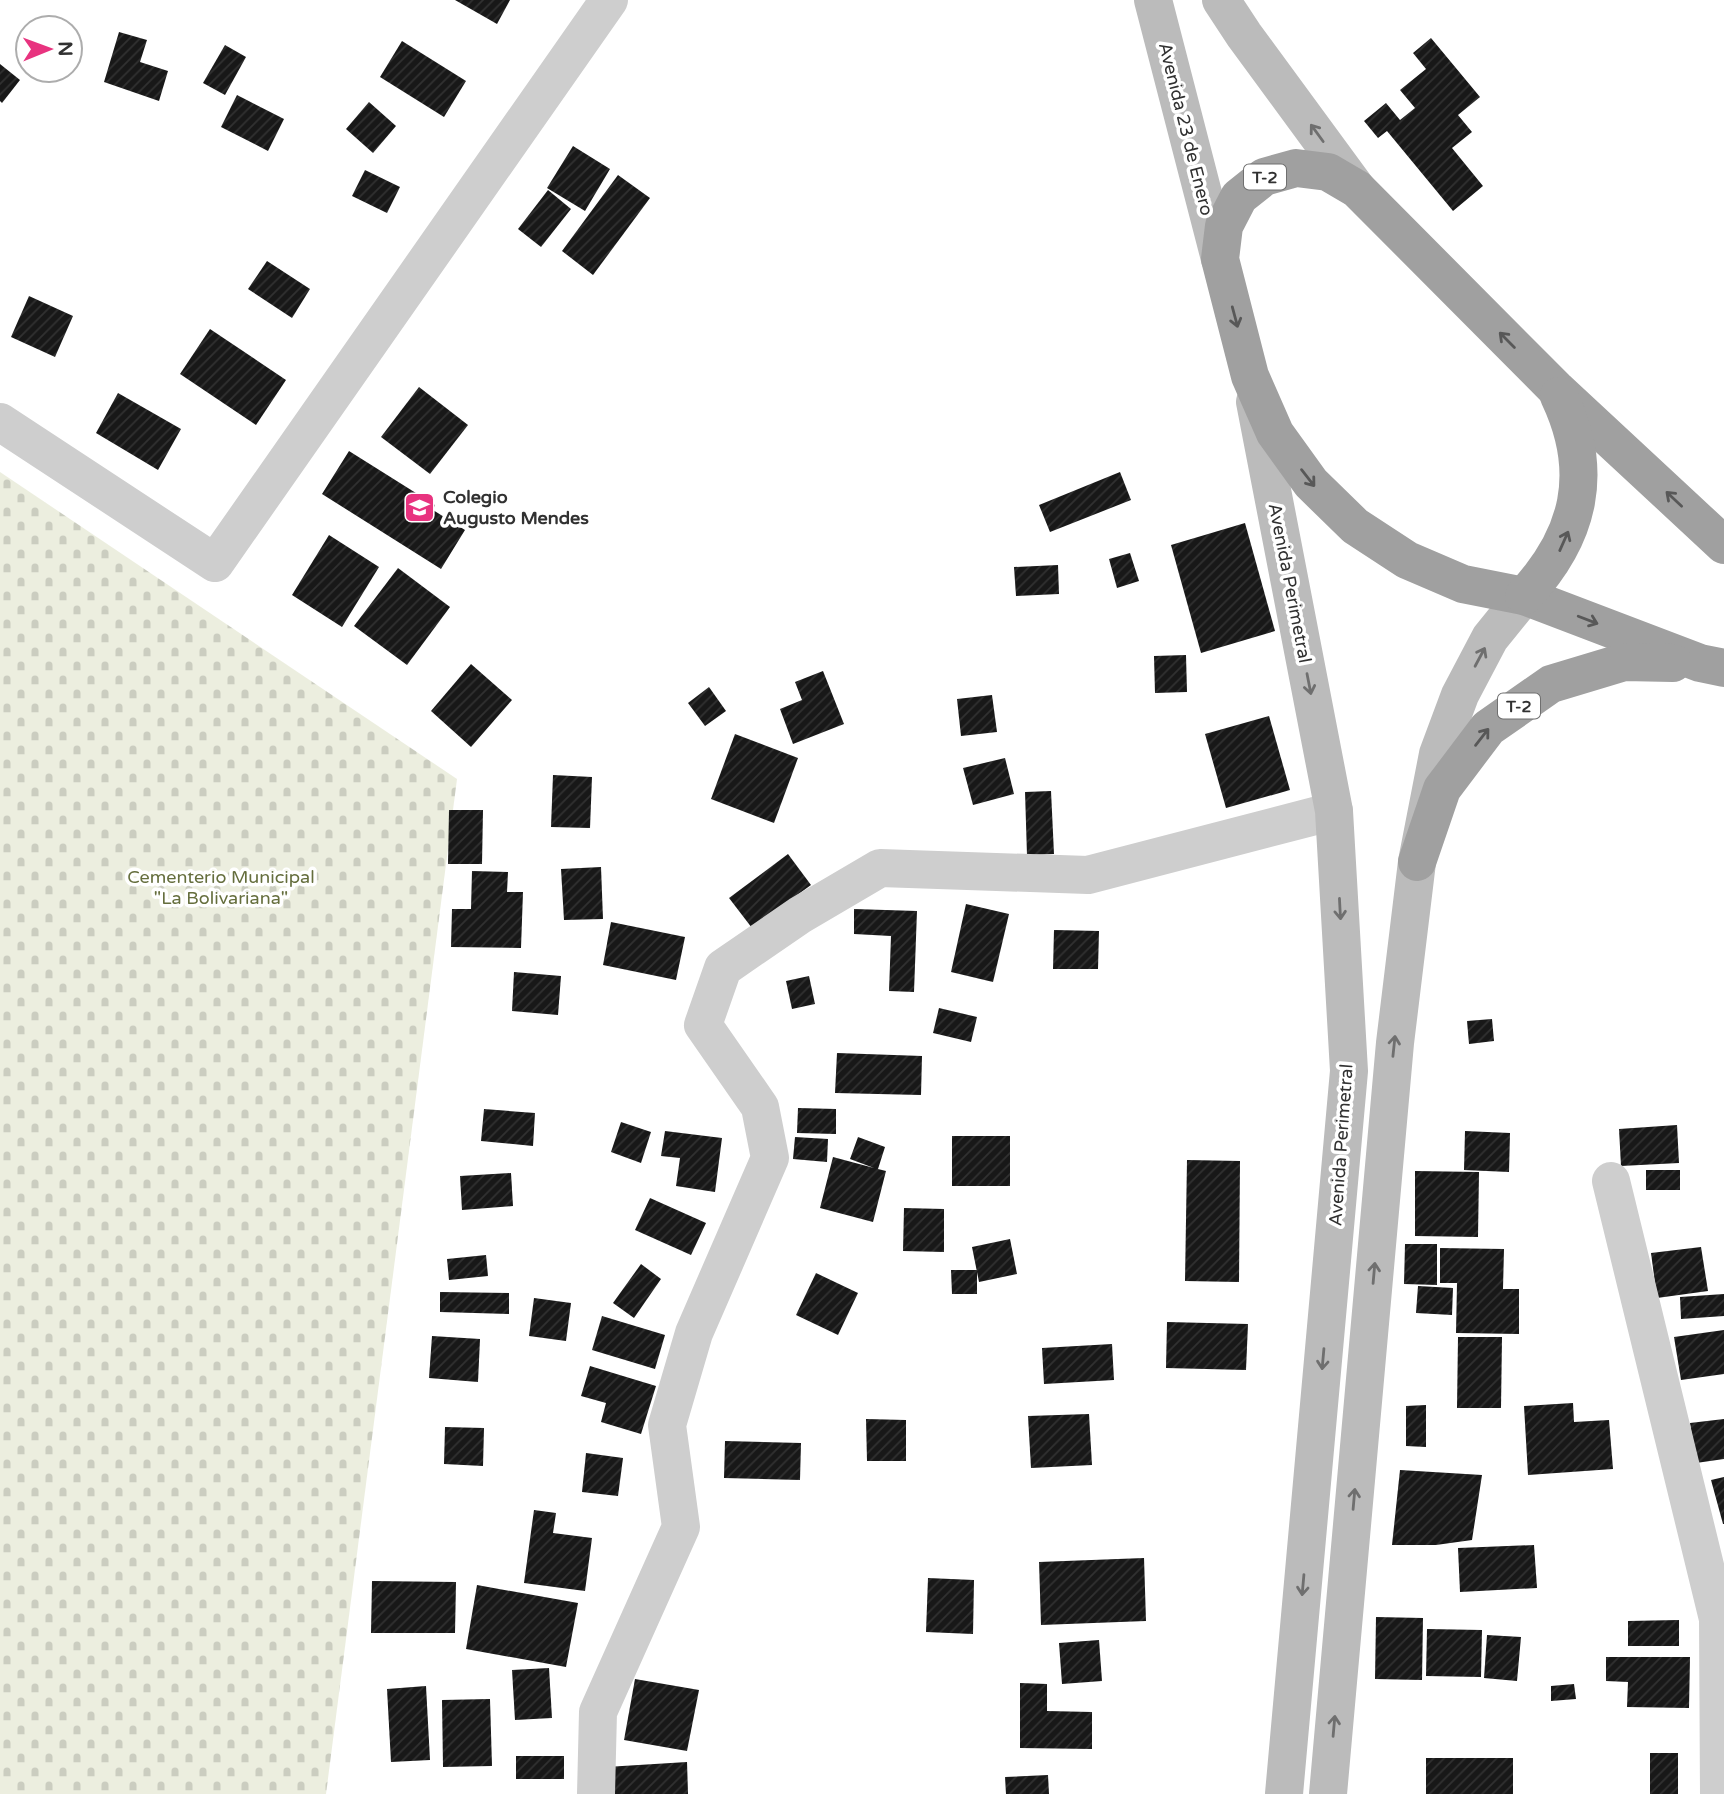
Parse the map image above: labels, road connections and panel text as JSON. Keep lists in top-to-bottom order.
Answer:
{
  "streets": {
    "highway": ["T-2"],
    "main road": ["Avenida 23 de Enero", "Avenida Perimetral"]
  },
  "crossings": [
    ["Avenida 23 de Enero", "T-2"],
    ["T-2", "Avenida Perimetral"]
  ],
  "parks": ["Cementerio Municipal \"La Bolivariana\""],
  "places": {
    "school or university": ["Colegio Augusto Mendes"]
  },
  "north": "right"
}
